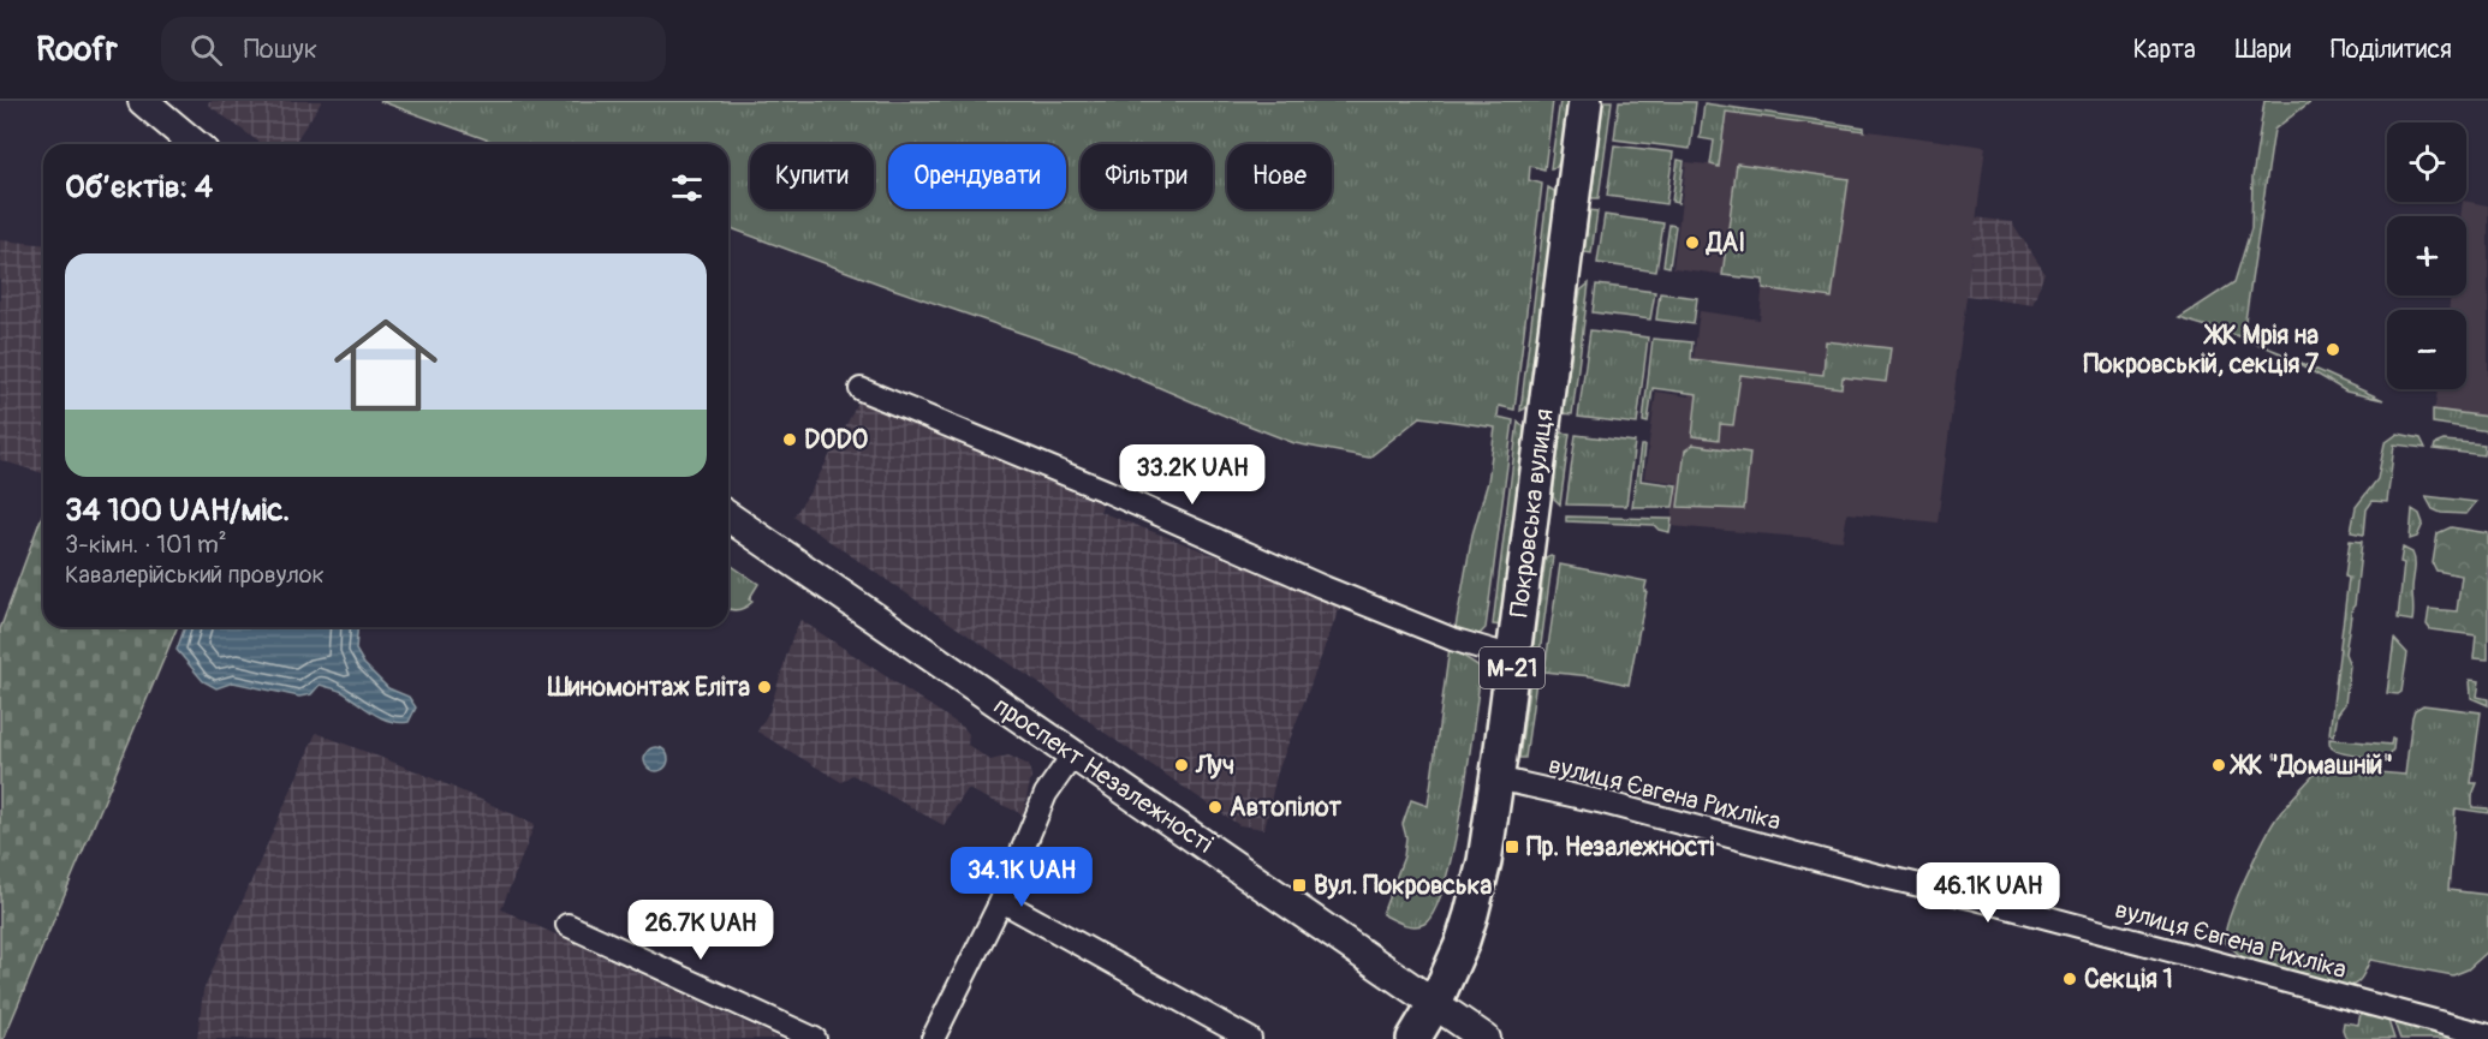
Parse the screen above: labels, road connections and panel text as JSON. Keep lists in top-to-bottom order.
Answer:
{
  "streets": {
    "highway": ["Покровська вулиця", "М-21"],
    "main road": ["проспект Незалежності"],
    "street": ["вулиця Євгена Рихліка"]
  },
  "crossings": [
    ["Покровська вулиця", "проспект Незалежності"],
    ["Покровська вулиця", "вулиця Євгена Рихліка"]
  ],
  "places": {
    "other": [
      "ДАІ",
      "ЖК Мрія на Покровській, секція 7",
      "DODO",
      "Шиномонтаж Еліта",
      "Луч",
      "ЖК \"Домашній\"",
      "Автопілот",
      "Секція 1"
    ],
    "transit": ["Пр. Незалежності", "Вул. Покровська"]
  },
  "page": {
    "header": "Roofr",
    "search": "Пошук",
    "nav": ["Карта", "Шари", "Поділитися"],
    "map_buttons": ["+", "−"],
    "chip": [
      "Купити",
      "Орендувати",
      "Фільтри",
      "Нове"
    ],
    "heading": "Об’єктів: 4",
    "list": [
      {
        "name": "34 100 UAH/міс.",
        "note": "3-кімн. · 101 m² · Кавалерійський провулок"
      }
    ],
    "price": [
      "33.2K UAH",
      "34.1K UAH",
      "46.1K UAH",
      "26.7K UAH"
    ]
  }
}
